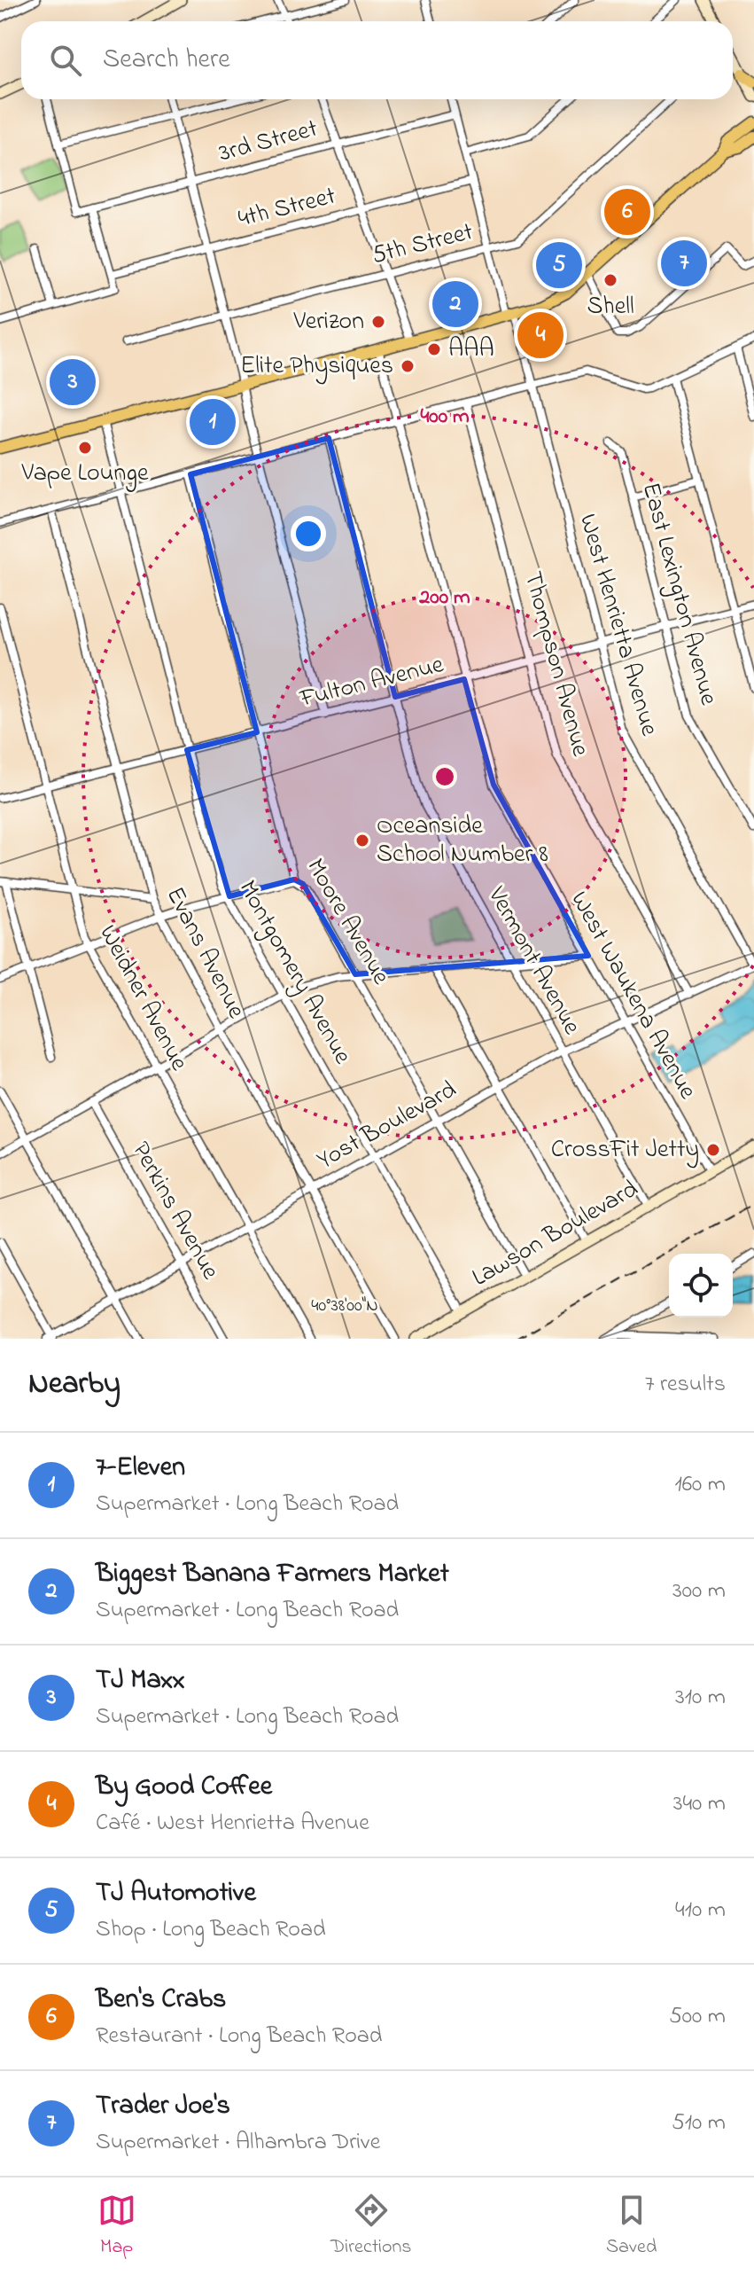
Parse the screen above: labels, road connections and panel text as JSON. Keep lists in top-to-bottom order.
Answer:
{
  "streets": {
    "main road": ["Lawson Boulevard"],
    "street": [
      "3rd Street",
      "4th Street",
      "5th Street",
      "East Lexington Avenue",
      "West Henrietta Avenue",
      "Thompson Avenue",
      "Fulton Avenue",
      "Moore Avenue",
      "Evans Avenue",
      "Vermont Avenue",
      "Montgomery Avenue",
      "West Waukena Avenue",
      "Weidner Avenue",
      "Yost Boulevard",
      "Perkins Avenue"
    ]
  },
  "crossings": [
    ["3rd Street", "West Henrietta Avenue"],
    ["4th Street", "West Henrietta Avenue"],
    ["5th Street", "West Henrietta Avenue"],
    ["East Lexington Avenue", "Fulton Avenue"],
    ["West Henrietta Avenue", "Fulton Avenue"],
    ["West Henrietta Avenue", "Yost Boulevard"],
    ["Thompson Avenue", "Fulton Avenue"],
    ["Thompson Avenue", "Yost Boulevard"],
    ["Fulton Avenue", "Moore Avenue"],
    ["Fulton Avenue", "Evans Avenue"],
    ["Fulton Avenue", "Vermont Avenue"],
    ["Fulton Avenue", "Montgomery Avenue"],
    ["Fulton Avenue", "West Waukena Avenue"],
    ["Fulton Avenue", "Weidner Avenue"],
    ["Moore Avenue", "Yost Boulevard"],
    ["Moore Avenue", "Lawson Boulevard"],
    ["Evans Avenue", "Yost Boulevard"],
    ["Vermont Avenue", "Yost Boulevard"],
    ["Vermont Avenue", "Lawson Boulevard"],
    ["Montgomery Avenue", "Yost Boulevard"],
    ["Montgomery Avenue", "Lawson Boulevard"],
    ["West Waukena Avenue", "Yost Boulevard"],
    ["West Waukena Avenue", "Lawson Boulevard"],
    ["Weidner Avenue", "Yost Boulevard"],
    ["Yost Boulevard", "Perkins Avenue"]
  ],
  "places": [
    "Shell",
    "Verizon",
    "AAA",
    "Elite Physiques",
    "Vape Lounge",
    "Oceanside School Number 8",
    "CrossFit Jetty"
  ],
  "page": {
    "search": "Search here",
    "pins": [
      "6",
      "7",
      "5",
      "2",
      "4",
      "3",
      "1"
    ],
    "heading": ["Nearby", "7 results"],
    "list": [
      {
        "mark": "1",
        "name": "7-Eleven",
        "note": "Supermarket · Long Beach Road",
        "value": "160 m"
      },
      {
        "mark": "2",
        "name": "Biggest Banana Farmers Market",
        "note": "Supermarket · Long Beach Road",
        "value": "300 m"
      },
      {
        "mark": "3",
        "name": "TJ Maxx",
        "note": "Supermarket · Long Beach Road",
        "value": "310 m"
      },
      {
        "mark": "4",
        "name": "By Good Coffee",
        "note": "Café · West Henrietta Avenue",
        "value": "340 m"
      },
      {
        "mark": "5",
        "name": "TJ Automotive",
        "note": "Shop · Long Beach Road",
        "value": "410 m"
      },
      {
        "mark": "6",
        "name": "Ben's Crabs",
        "note": "Restaurant · Long Beach Road",
        "value": "500 m"
      },
      {
        "mark": "7",
        "name": "Trader Joe's",
        "note": "Supermarket · Alhambra Drive",
        "value": "510 m"
      }
    ],
    "nav": ["Map", "Directions", "Saved"]
  },
  "coordinates": ["40°38'00\"N"],
  "rings": ["400 m", "200 m"]
}
